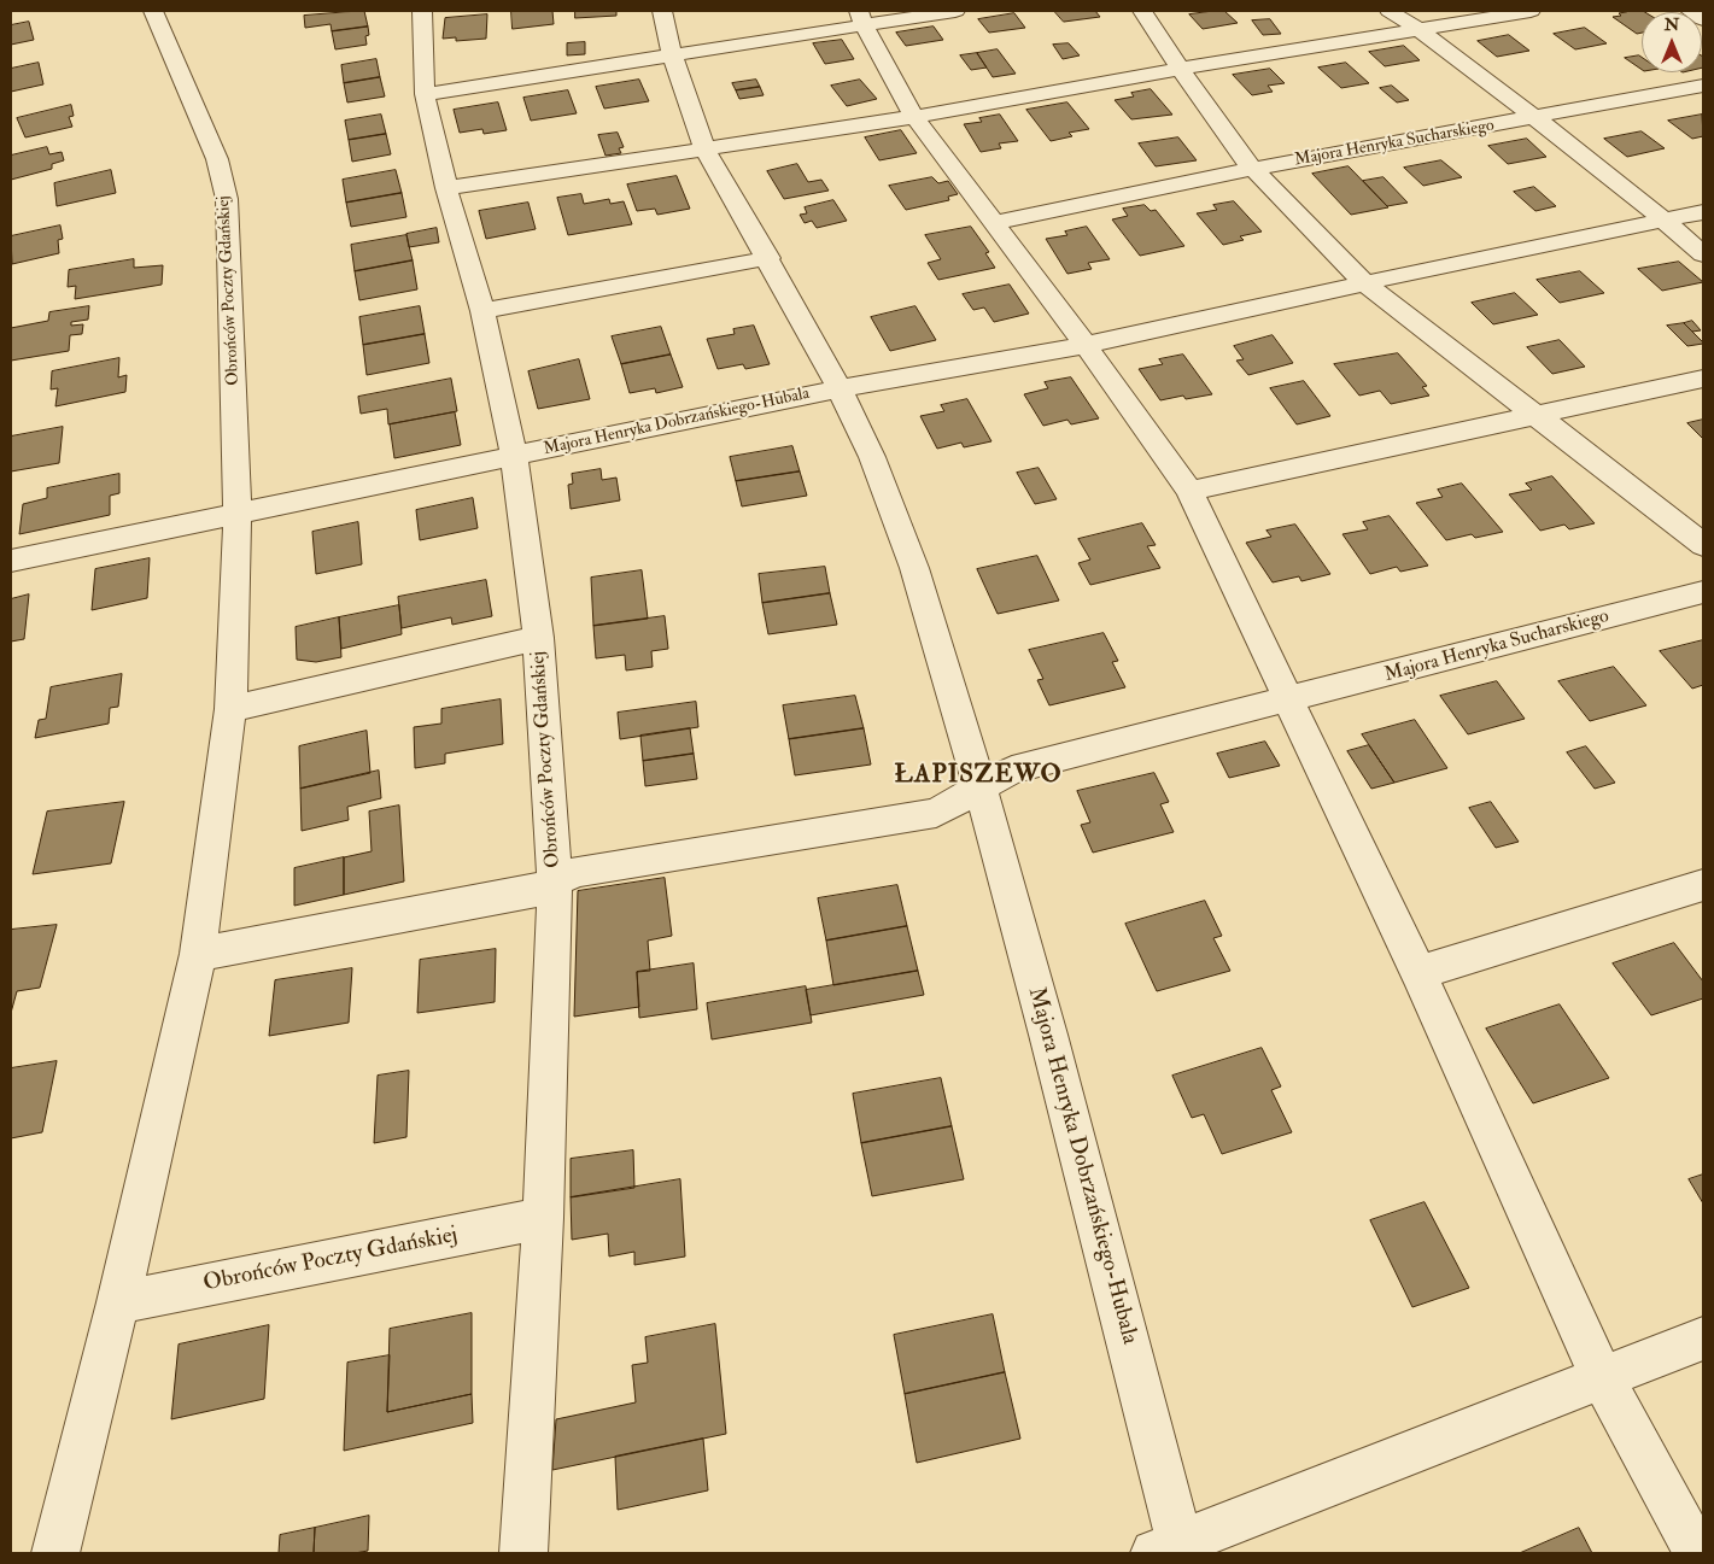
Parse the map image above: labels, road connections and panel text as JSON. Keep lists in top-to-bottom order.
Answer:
{
  "streets": {
    "street": ["Majora Henryka Sucharskiego", "Obrońców Poczty Gdańskiej", "Majora Henryka Dobrzańskiego-Hubala"]
  },
  "crossings": [
    ["Obrońców Poczty Gdańskiej", "Majora Henryka Dobrzańskiego-Hubala"]
  ],
  "districts": ["ŁAPISZEWO"],
  "north": "top"
}
